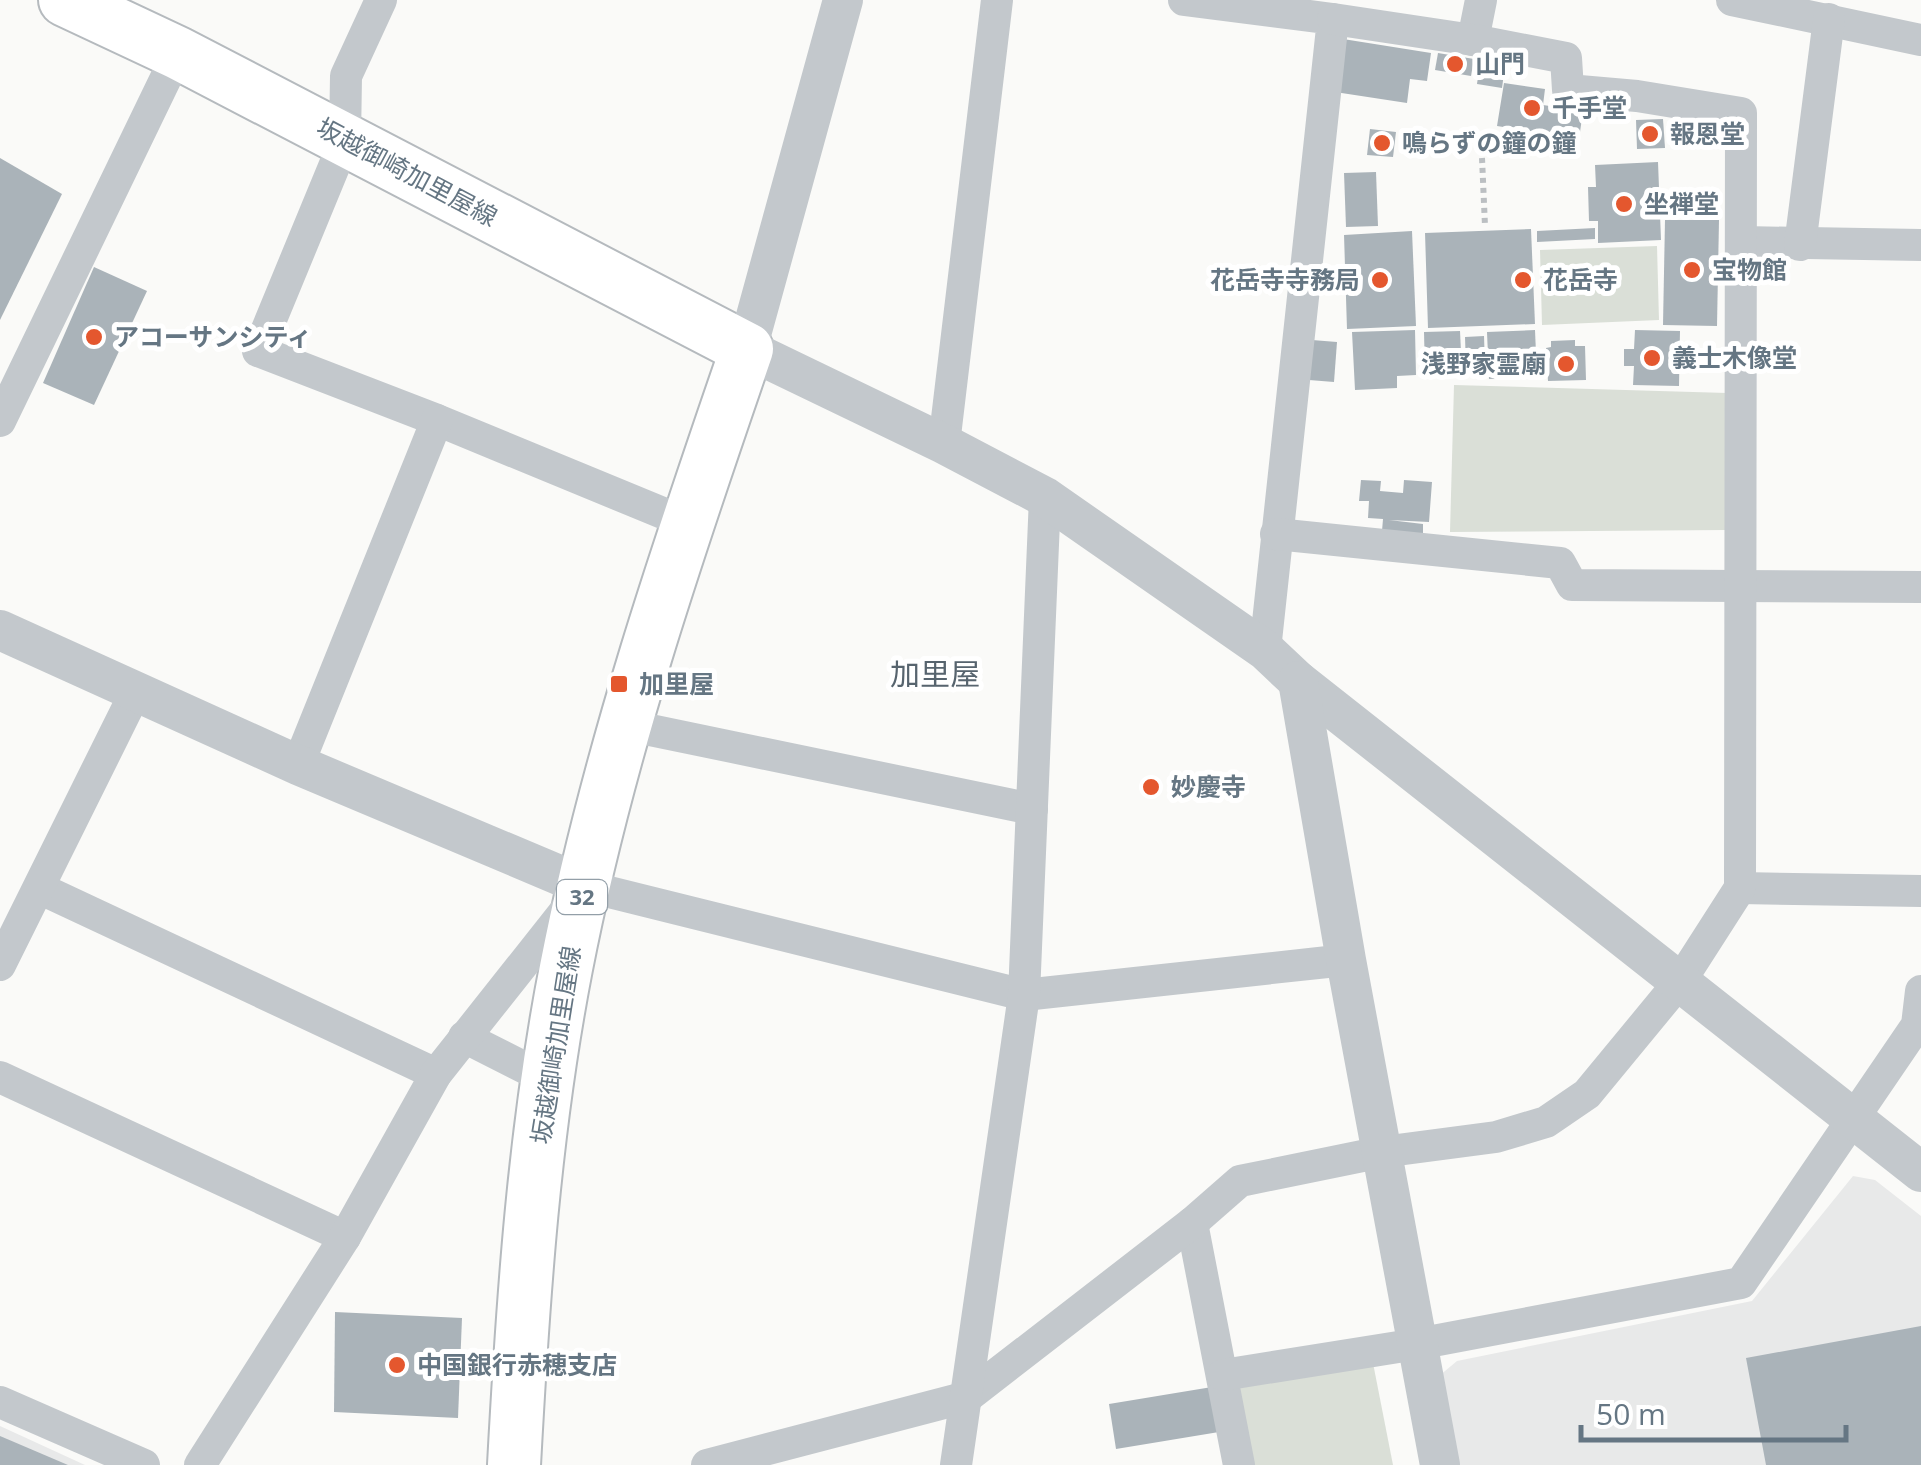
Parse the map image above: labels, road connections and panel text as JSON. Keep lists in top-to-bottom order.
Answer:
{
  "streets": {
    "main road": ["坂越御崎加里屋線", "32"]
  },
  "districts": ["加里屋"],
  "places": {
    "other": [
      "山門",
      "千手堂",
      "報恩堂",
      "鳴らずの鐘の鐘",
      "坐禅堂",
      "宝物館",
      "花岳寺寺務局",
      "花岳寺",
      "アコーサンシティ",
      "義士木像堂",
      "浅野家霊廟",
      "妙慶寺",
      "中国銀行赤穂支店"
    ],
    "transit": ["加里屋"]
  },
  "scale_bar": "50 m"
}
